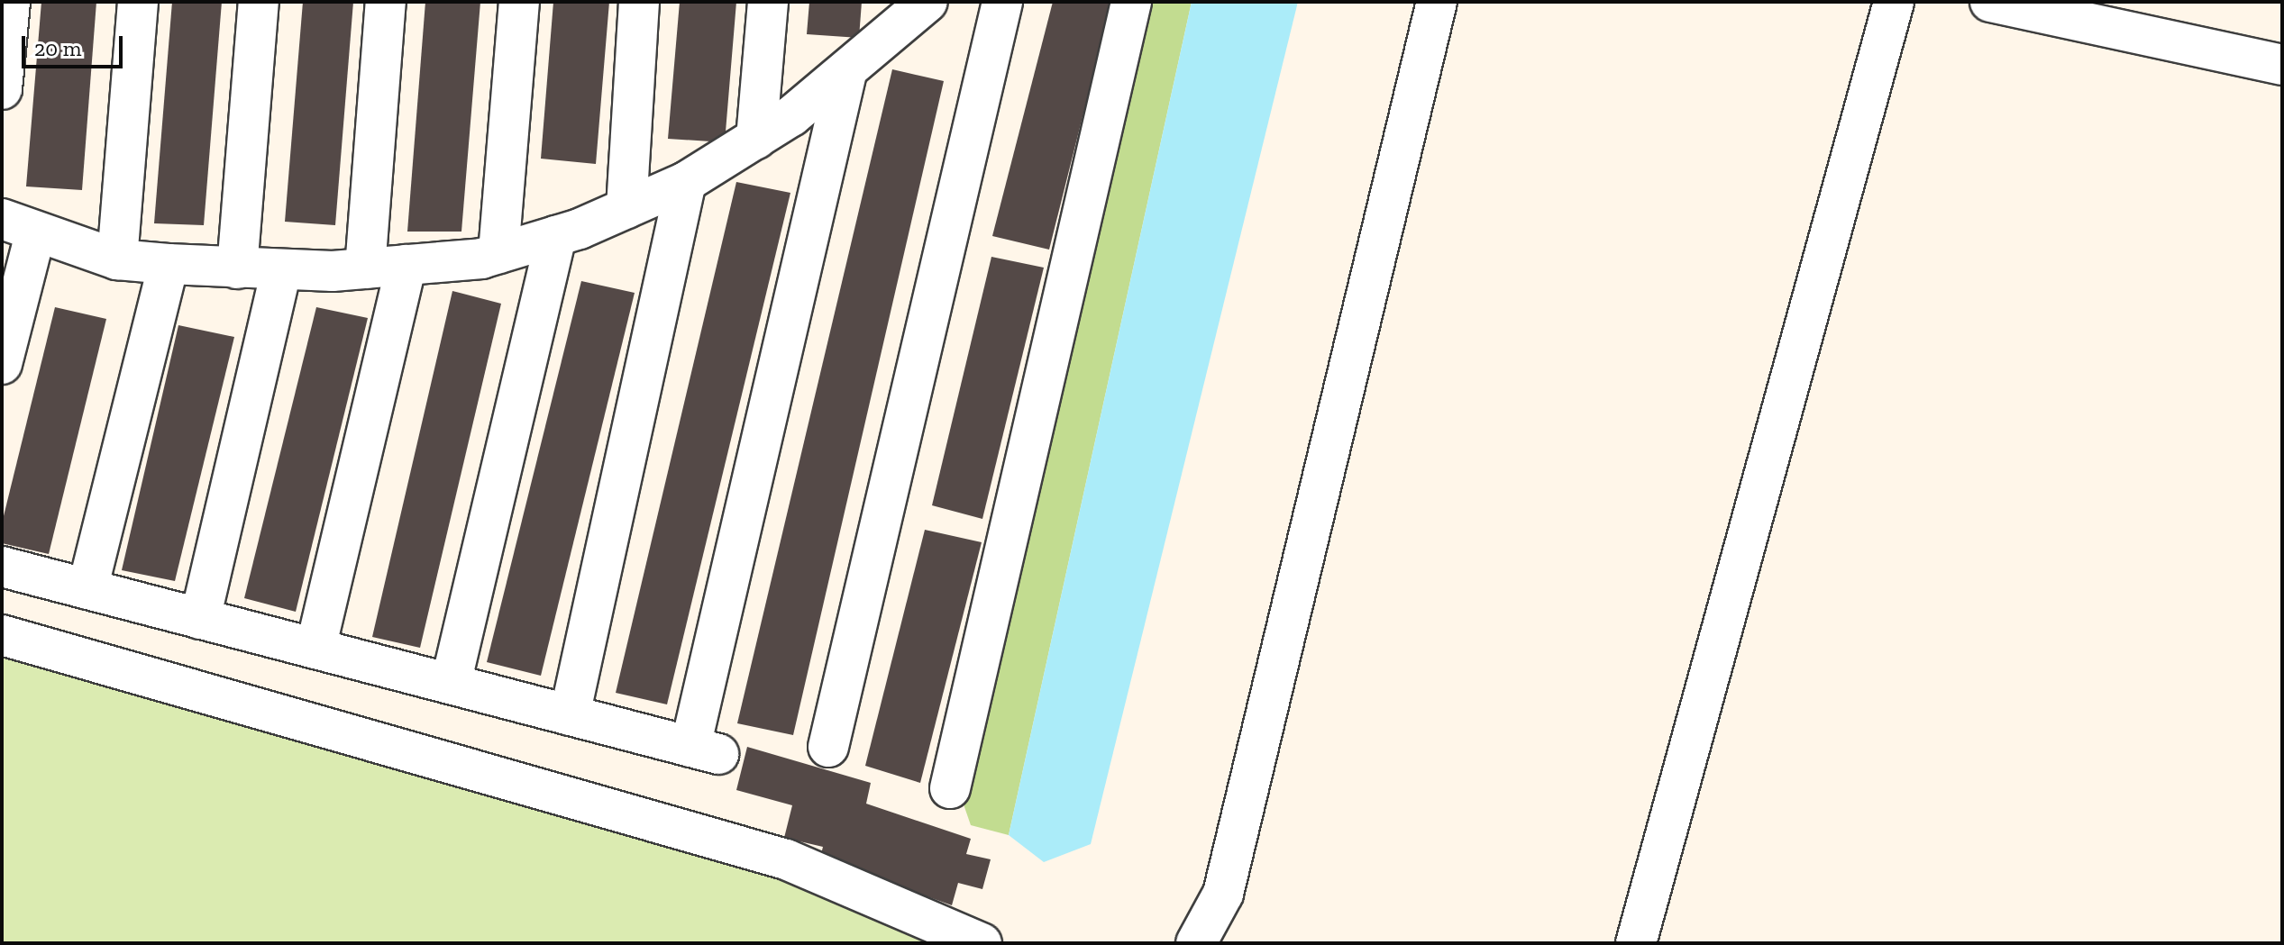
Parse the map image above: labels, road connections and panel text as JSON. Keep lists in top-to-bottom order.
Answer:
{
  "scale_bar": "20 m"
}
